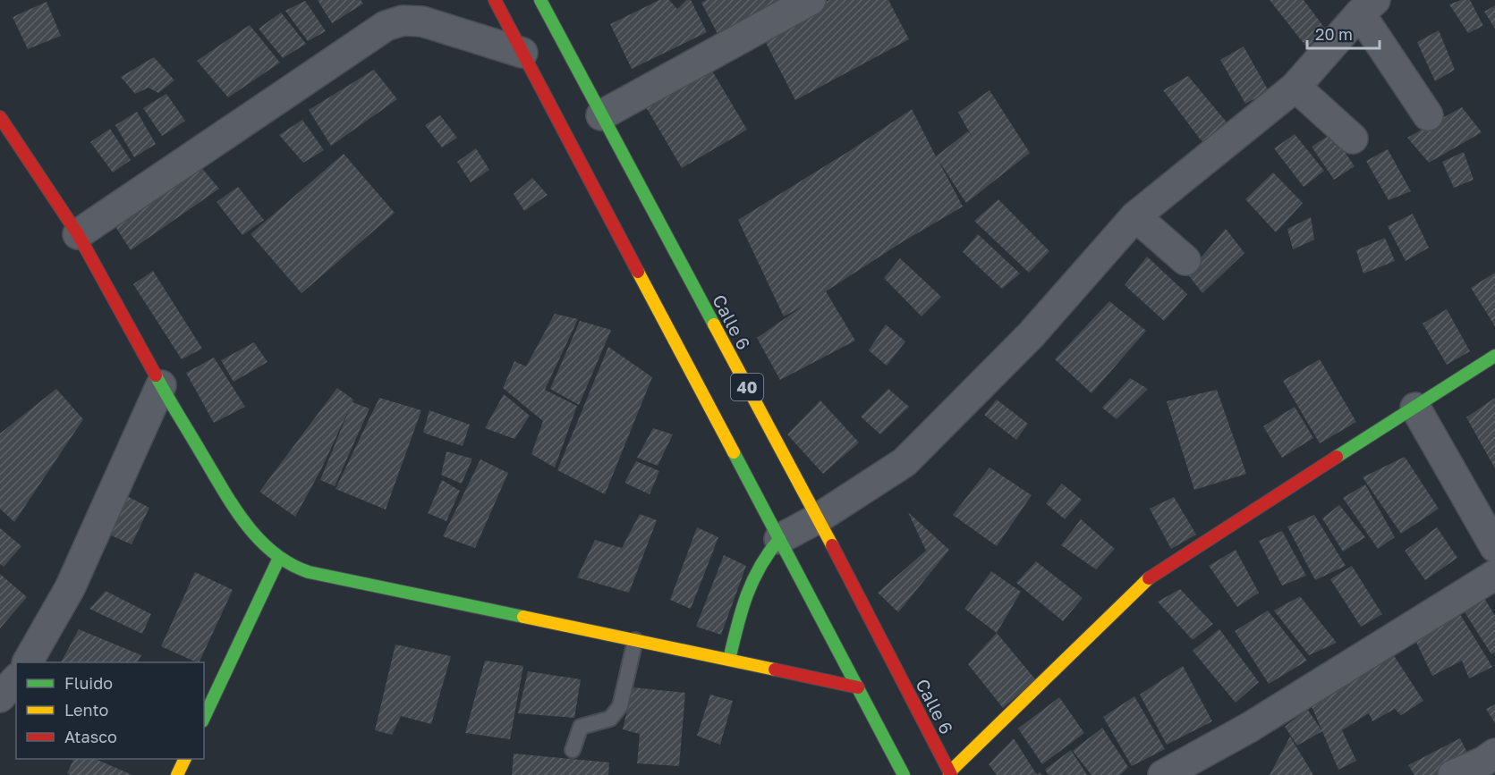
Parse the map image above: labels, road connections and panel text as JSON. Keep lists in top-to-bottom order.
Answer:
{
  "streets": {
    "main road": ["Calle 6", "40"]
  },
  "legend": ["Fluido", "Lento", "Atasco"],
  "scale_bar": "20 m"
}
